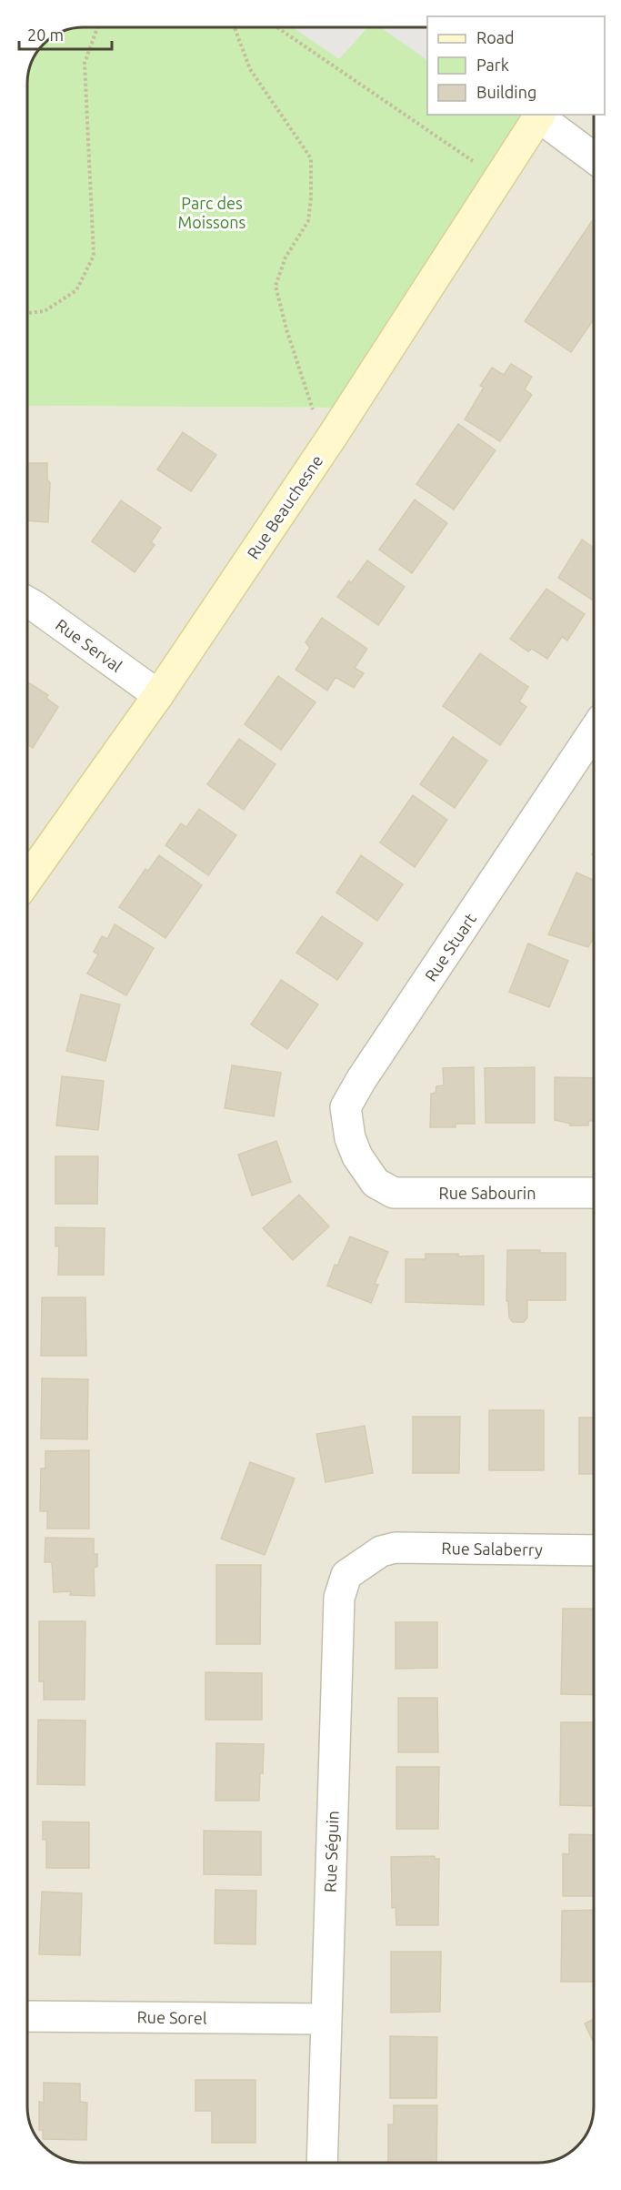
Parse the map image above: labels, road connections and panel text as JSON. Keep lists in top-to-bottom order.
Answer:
{
  "streets": {
    "street": [
      "Rue Beauchesne",
      "Rue Serval",
      "Rue Stuart",
      "Rue Sabourin",
      "Rue Salaberry",
      "Rue Séguin",
      "Rue Sorel"
    ]
  },
  "crossings": [
    ["Rue Beauchesne", "Rue Serval"],
    ["Rue Stuart", "Rue Sabourin"],
    ["Rue Salaberry", "Rue Séguin"],
    ["Rue Séguin", "Rue Sorel"]
  ],
  "parks": ["Parc des Moissons"],
  "legend": ["Road", "Park", "Building"],
  "scale_bar": "20 m"
}
